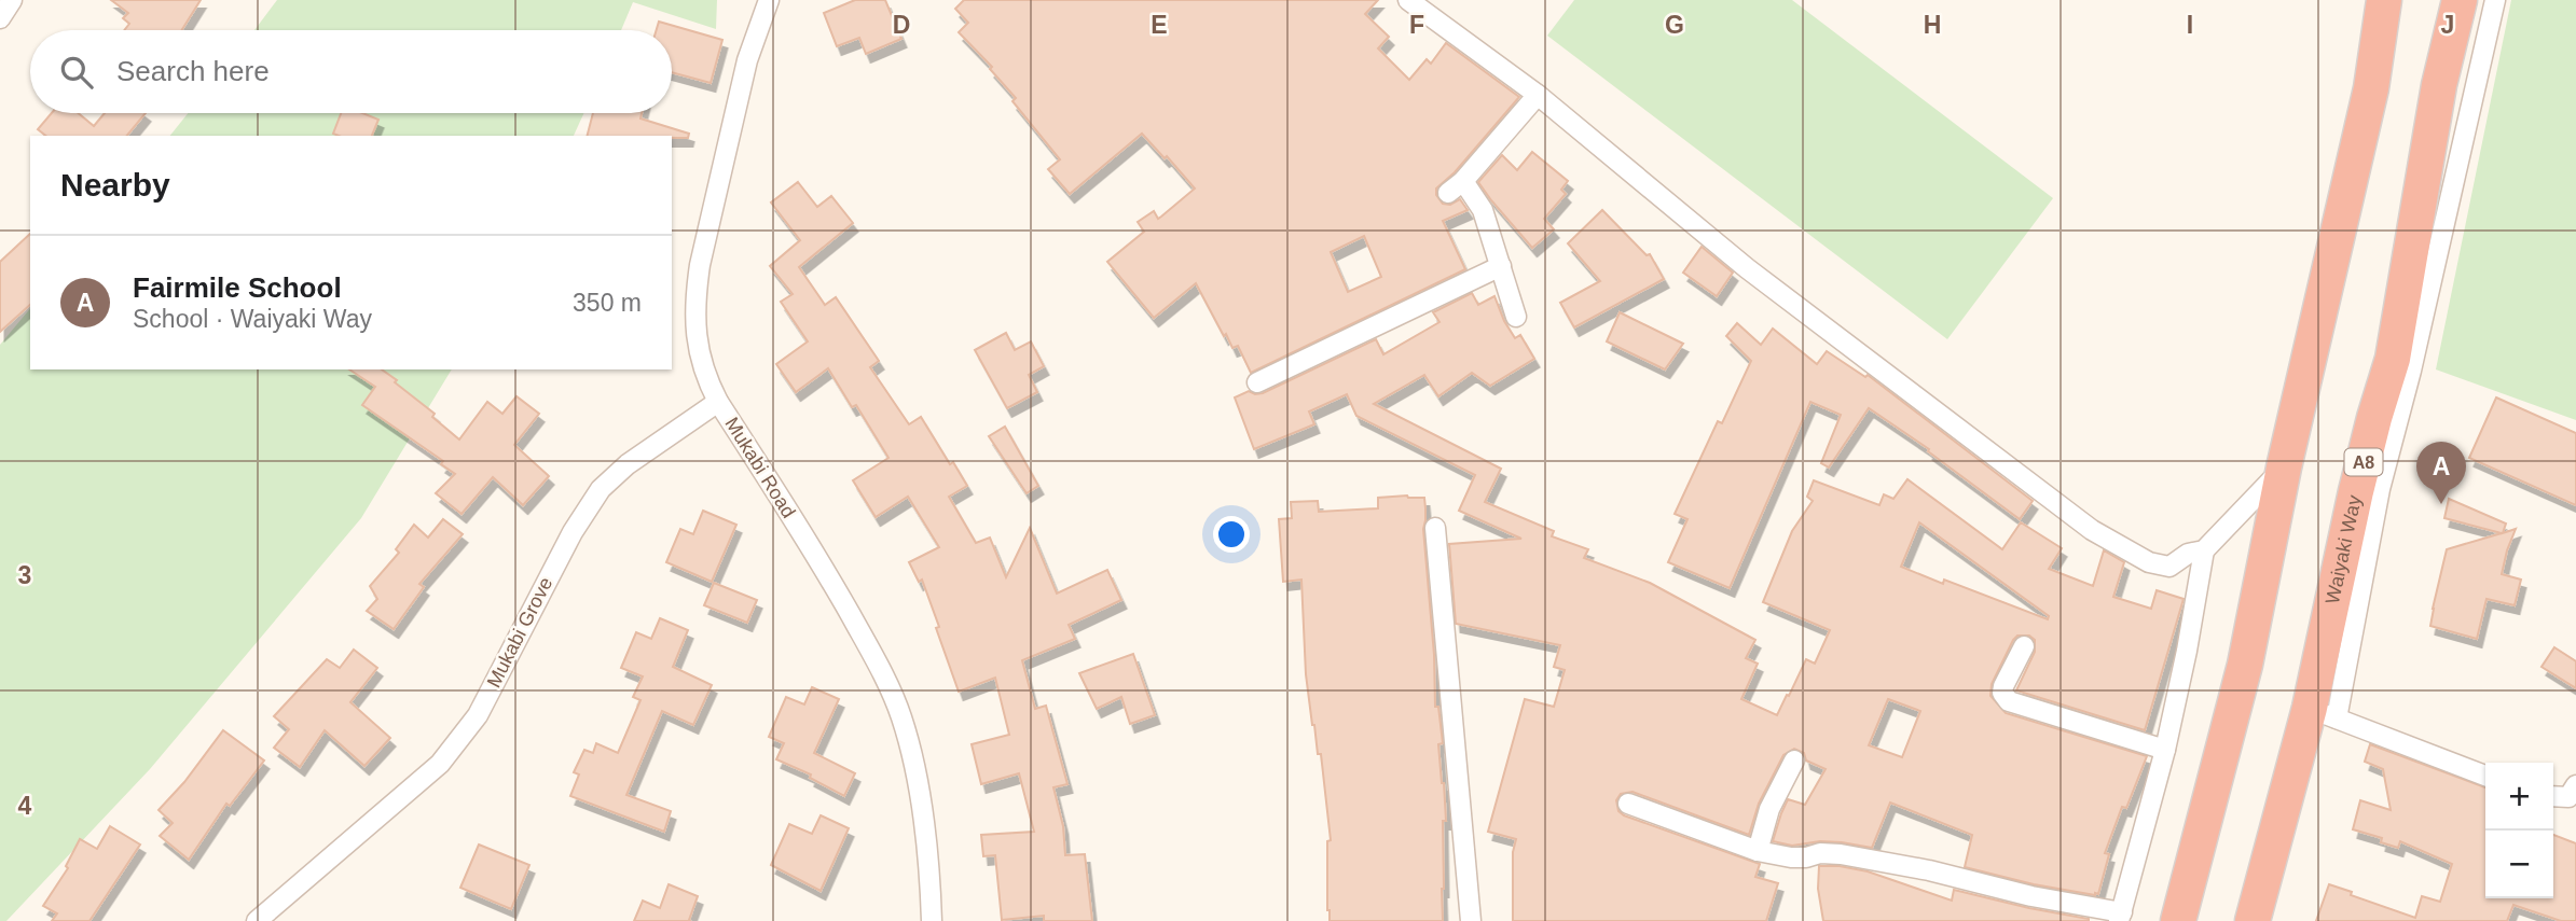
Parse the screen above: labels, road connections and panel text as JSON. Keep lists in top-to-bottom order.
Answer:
{
  "streets": {
    "highway": ["A8", "Waiyaki Way"],
    "street": ["Mukabi Road", "Mukabi Grove"]
  },
  "crossings": [
    ["Mukabi Road", "Mukabi Grove"]
  ],
  "page": {
    "search": "Search here",
    "heading": "Nearby",
    "list": [
      {
        "mark": "A",
        "name": "Fairmile School",
        "note": "School · Waiyaki Way",
        "value": "350 m"
      }
    ],
    "pins": "A",
    "map_buttons": ["+", "−"]
  },
  "grid": {
    "columns": [
      "D",
      "E",
      "F",
      "G",
      "H",
      "I",
      "J"
    ],
    "rows": ["3", "4"]
  }
}
